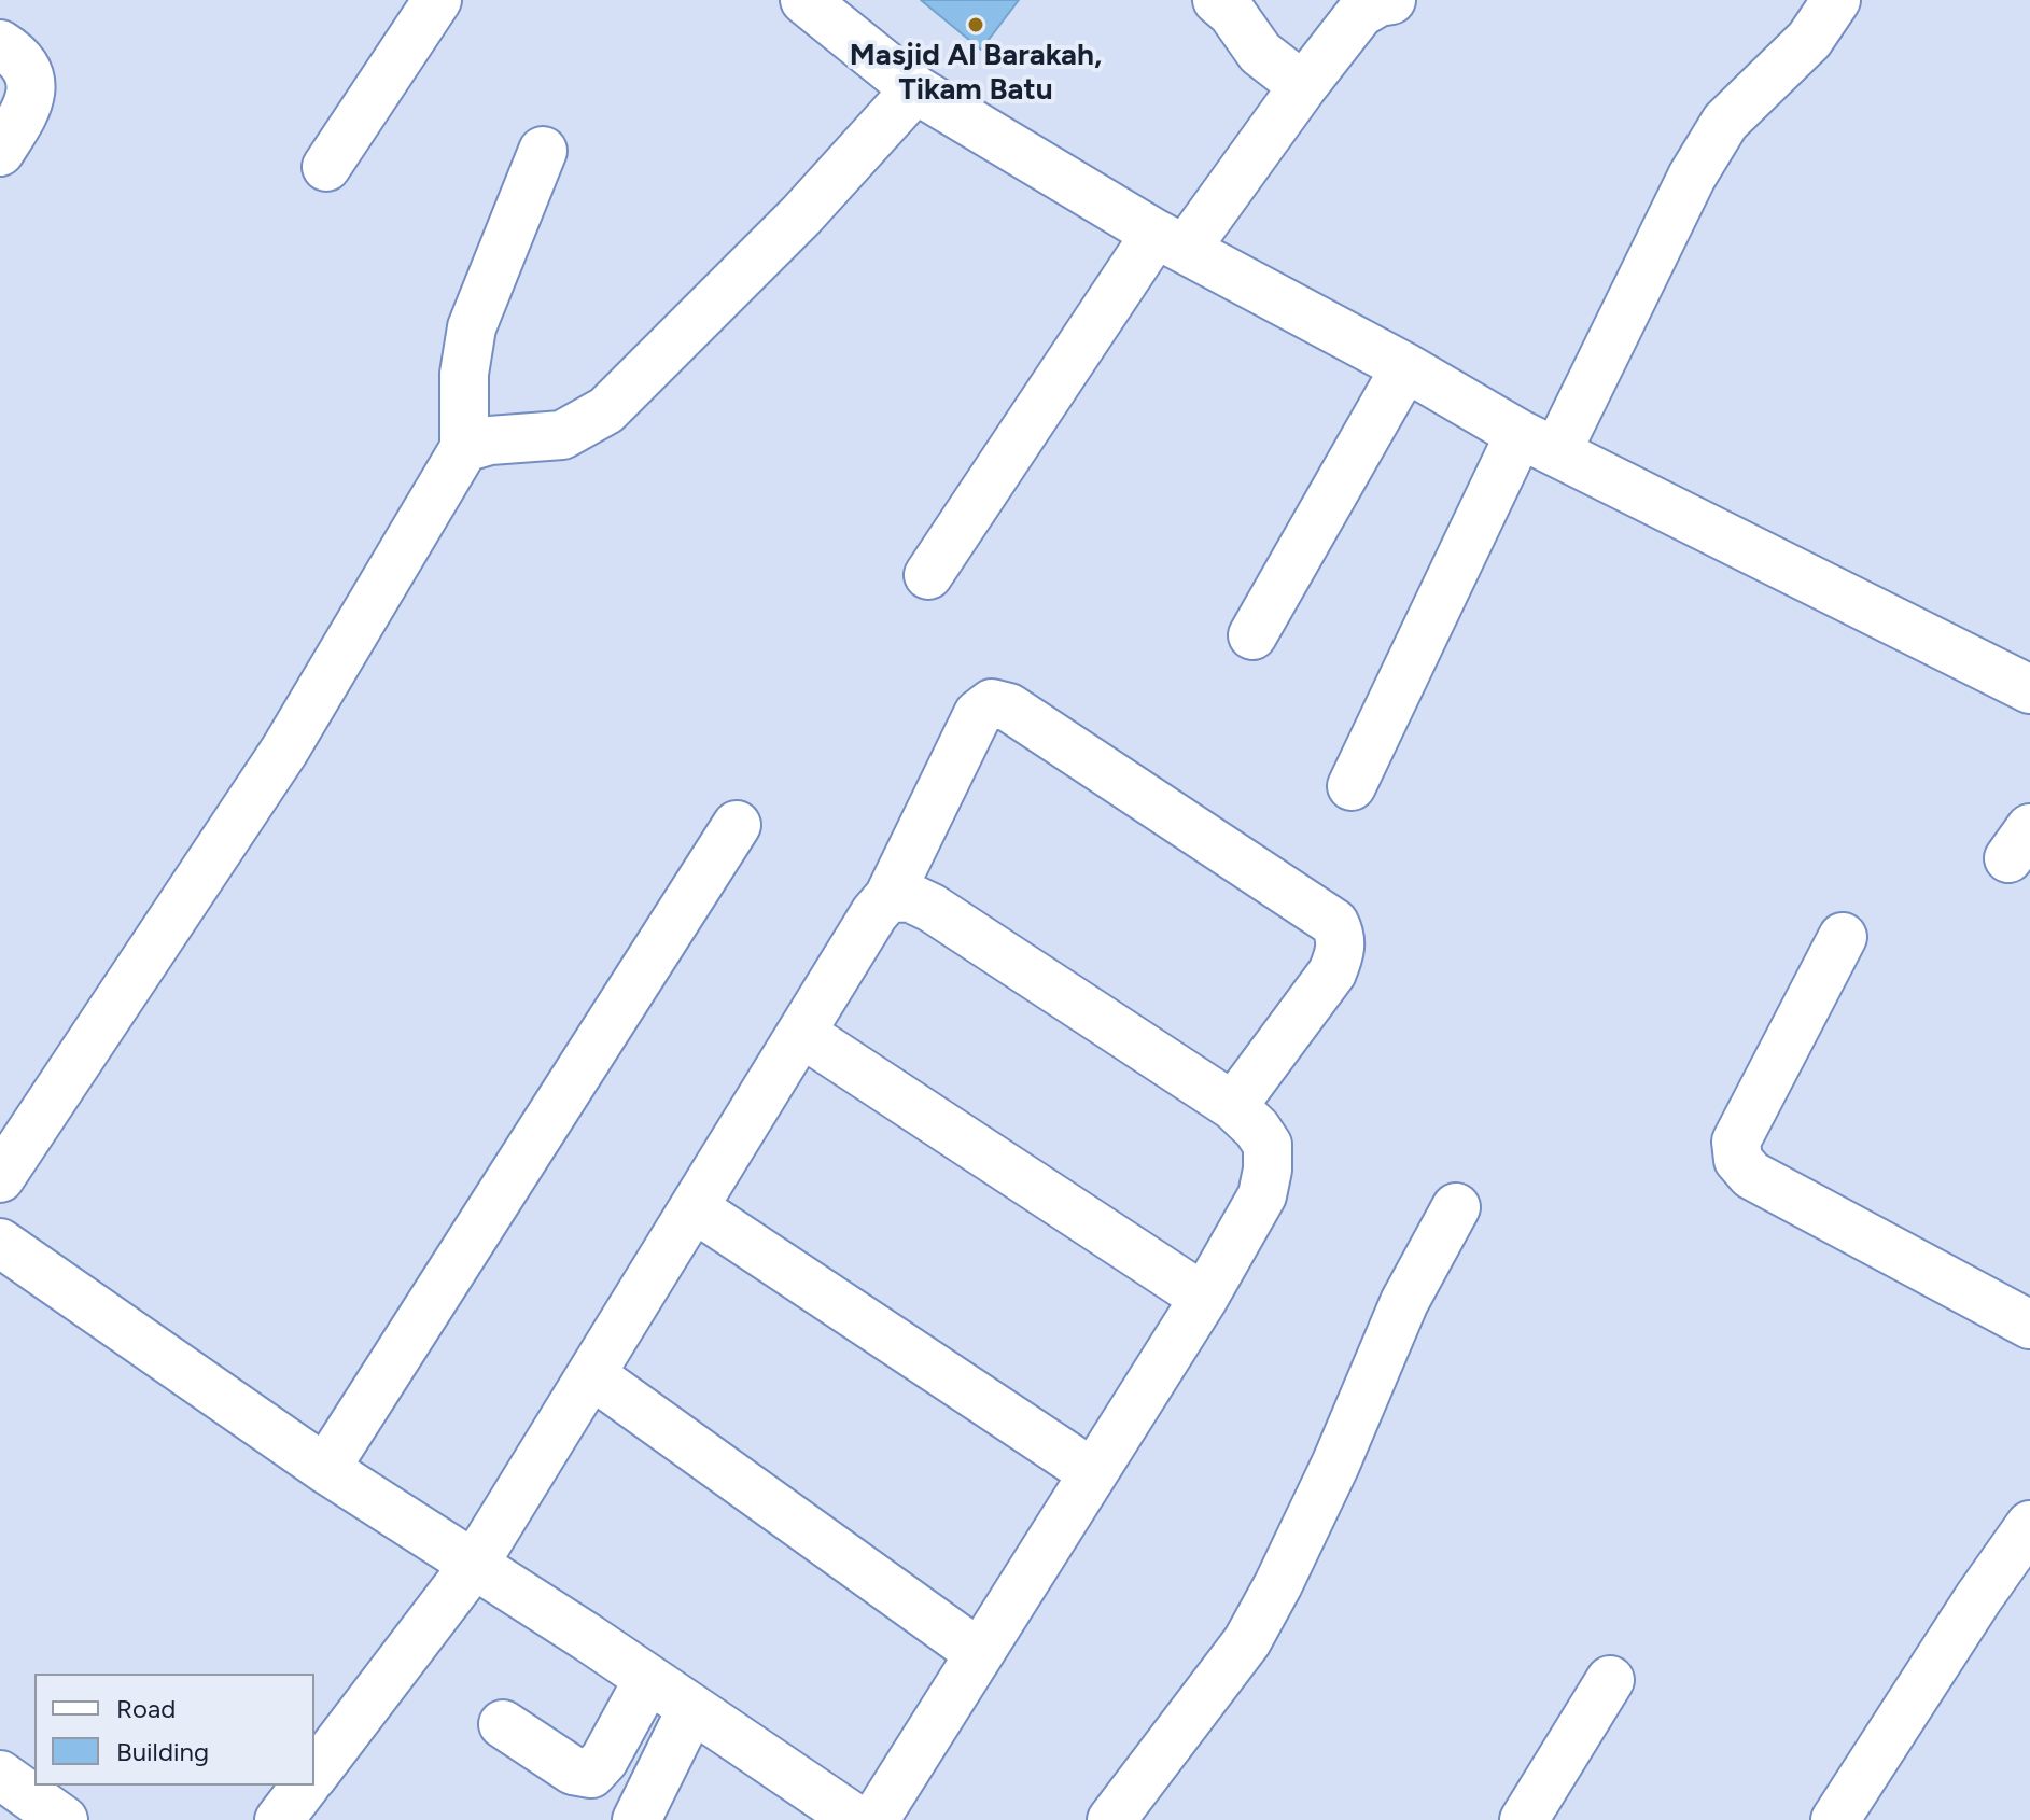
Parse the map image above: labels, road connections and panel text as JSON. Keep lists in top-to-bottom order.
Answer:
{
  "places": ["Masjid Al Barakah, Tikam Batu"],
  "legend": ["Road", "Building"]
}
